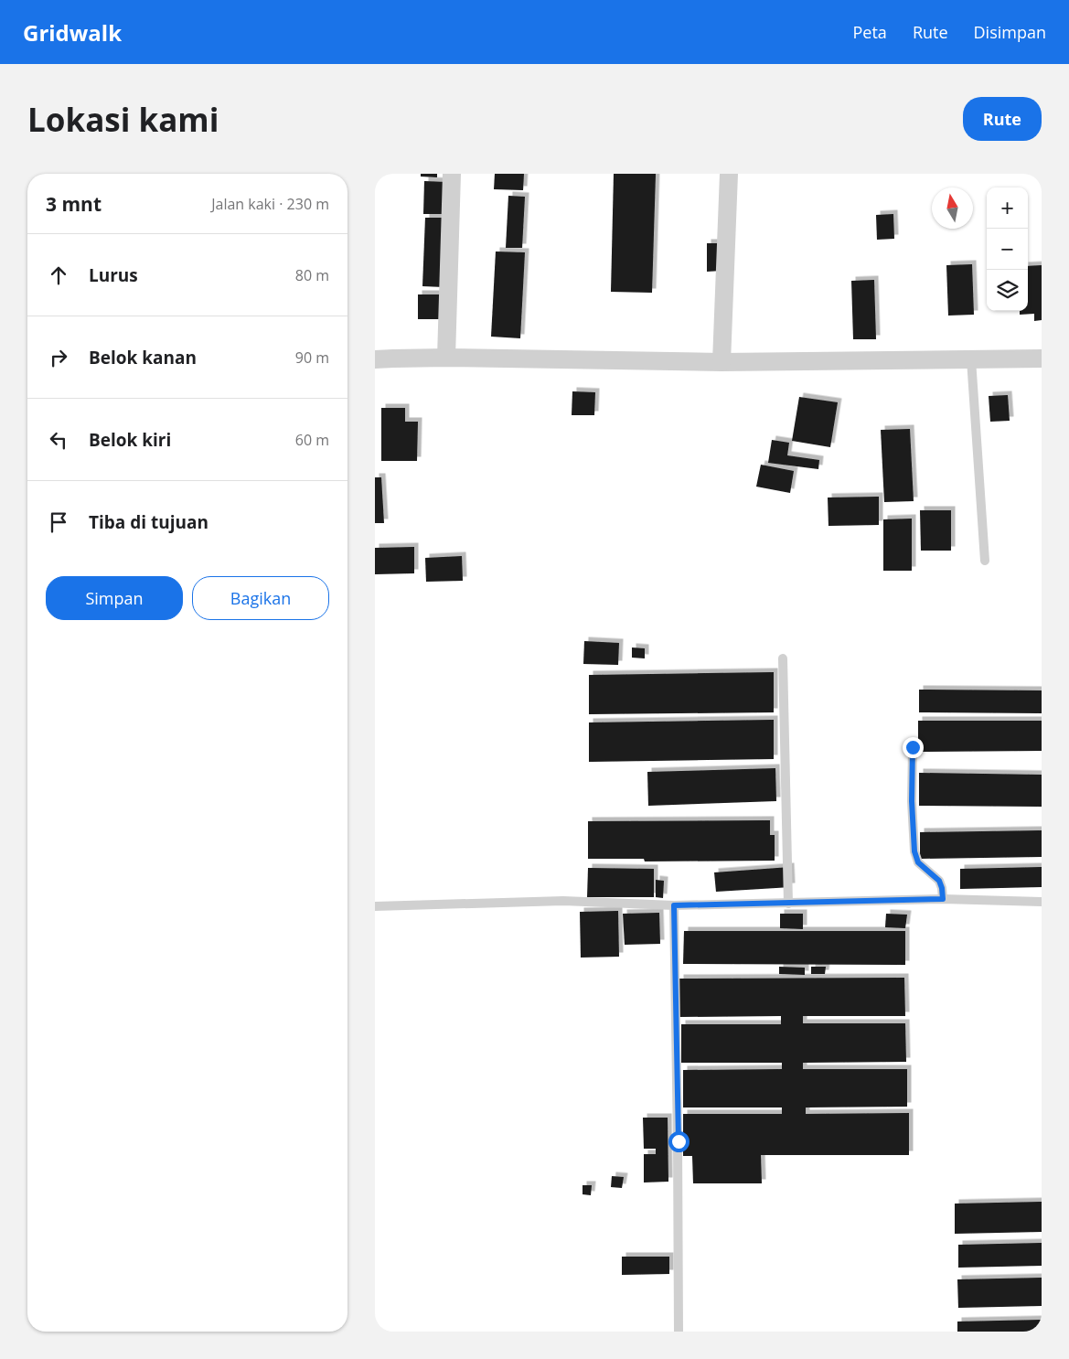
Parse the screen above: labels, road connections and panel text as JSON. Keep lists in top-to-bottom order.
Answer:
{
  "north": "top",
  "page": {
    "header": "Gridwalk",
    "nav": ["Peta", "Rute", "Disimpan"],
    "buttons": [
      "Rute",
      ["Simpan", "Bagikan"]
    ],
    "title": "Lokasi kami",
    "heading": ["3 mnt", "Jalan kaki · 230 m"],
    "map_buttons": ["+", "−"],
    "list": [
      ["Lurus", "80 m"],
      ["Belok kanan", "90 m"],
      ["Belok kiri", "60 m"],
      "Tiba di tujuan"
    ]
  }
}
